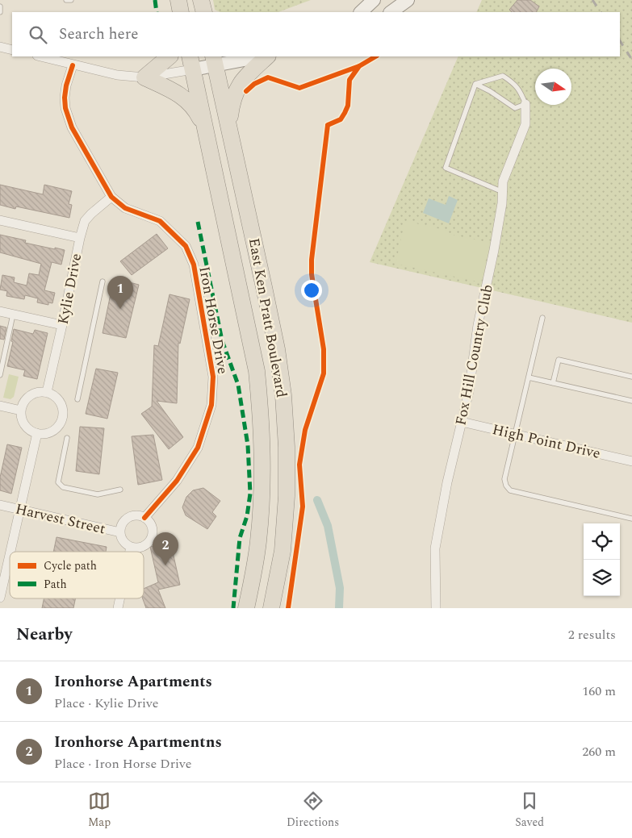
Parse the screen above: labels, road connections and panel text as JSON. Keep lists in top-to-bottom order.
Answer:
{
  "streets": {
    "highway": ["East Ken Pratt Boulevard"],
    "street": [
      "Kylie Drive",
      "Iron Horse Drive",
      "Fox Hill Country Club",
      "High Point Drive",
      "Harvest Street"
    ]
  },
  "crossings": [
    ["Kylie Drive", "Iron Horse Drive"],
    ["Iron Horse Drive", "Harvest Street"],
    ["Fox Hill Country Club", "High Point Drive"]
  ],
  "legend": ["Cycle path", "Path"],
  "north": "right",
  "page": {
    "search": "Search here",
    "pins": ["1", "2"],
    "heading": ["Nearby", "2 results"],
    "list": [
      {
        "mark": "1",
        "name": "Ironhorse Apartments",
        "note": "Place · Kylie Drive",
        "value": "160 m"
      },
      {
        "mark": "2",
        "name": "Ironhorse Apartmentns",
        "note": "Place · Iron Horse Drive",
        "value": "260 m"
      }
    ],
    "nav": ["Map", "Directions", "Saved"]
  }
}
